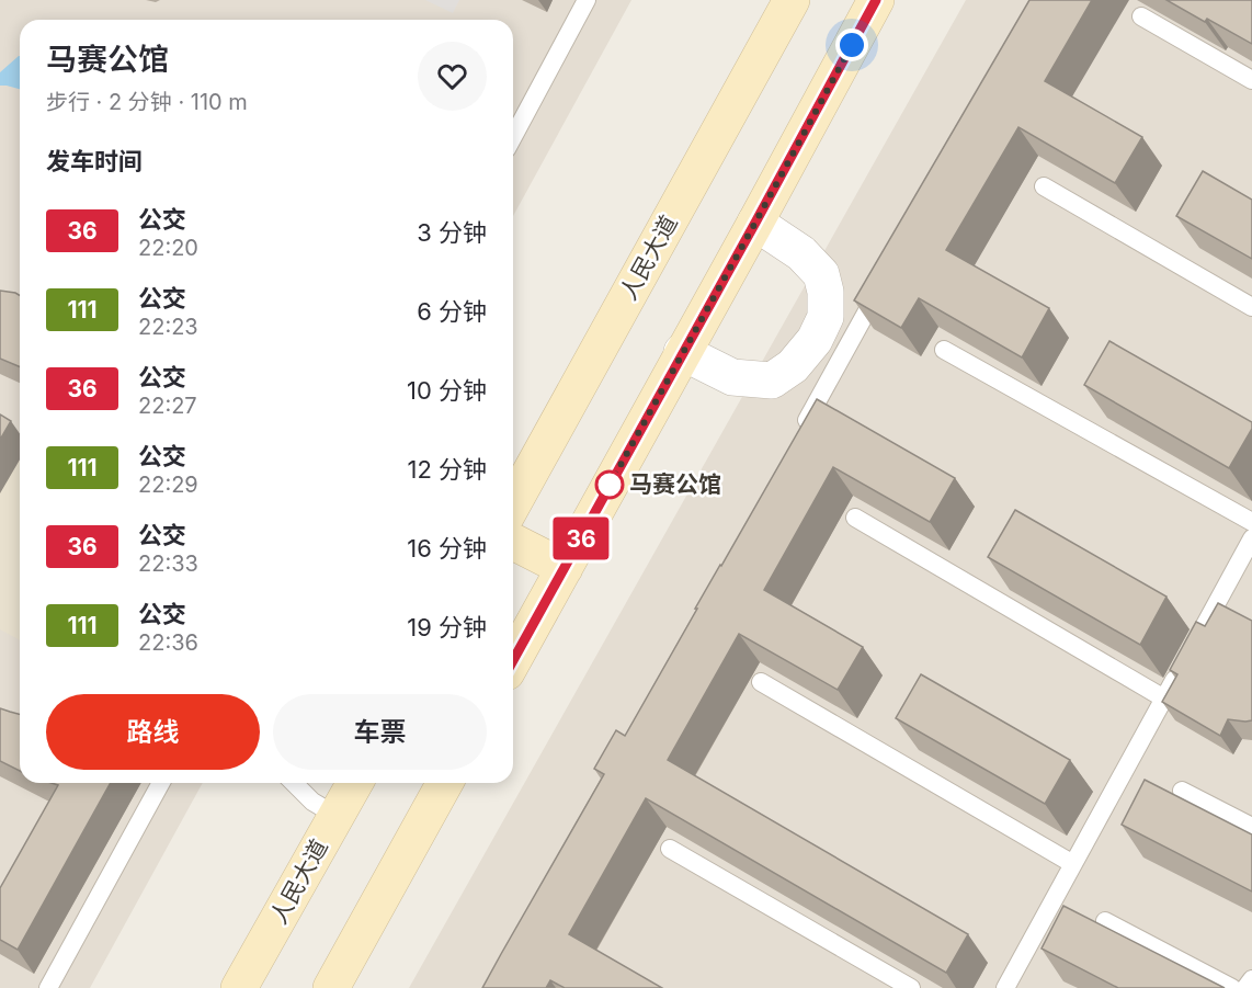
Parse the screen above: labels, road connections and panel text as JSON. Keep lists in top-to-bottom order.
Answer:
{
  "streets": {
    "main road": ["人民大道"]
  },
  "places": ["马赛公馆"],
  "lines": ["bus line 36"],
  "page": {
    "on_map": "36",
    "heading": [
      ["马赛公馆", "步行 · 2 分钟 · 110 m"],
      "发车时间"
    ],
    "list": [
      {
        "mark": "36",
        "name": "公交",
        "note": "22:20",
        "value": "3 分钟"
      },
      {
        "mark": "111",
        "name": "公交",
        "note": "22:23",
        "value": "6 分钟"
      },
      {
        "mark": "36",
        "name": "公交",
        "note": "22:27",
        "value": "10 分钟"
      },
      {
        "mark": "111",
        "name": "公交",
        "note": "22:29",
        "value": "12 分钟"
      },
      {
        "mark": "36",
        "name": "公交",
        "note": "22:33",
        "value": "16 分钟"
      },
      {
        "mark": "111",
        "name": "公交",
        "note": "22:36",
        "value": "19 分钟"
      }
    ],
    "buttons": ["路线", "车票"]
  }
}
